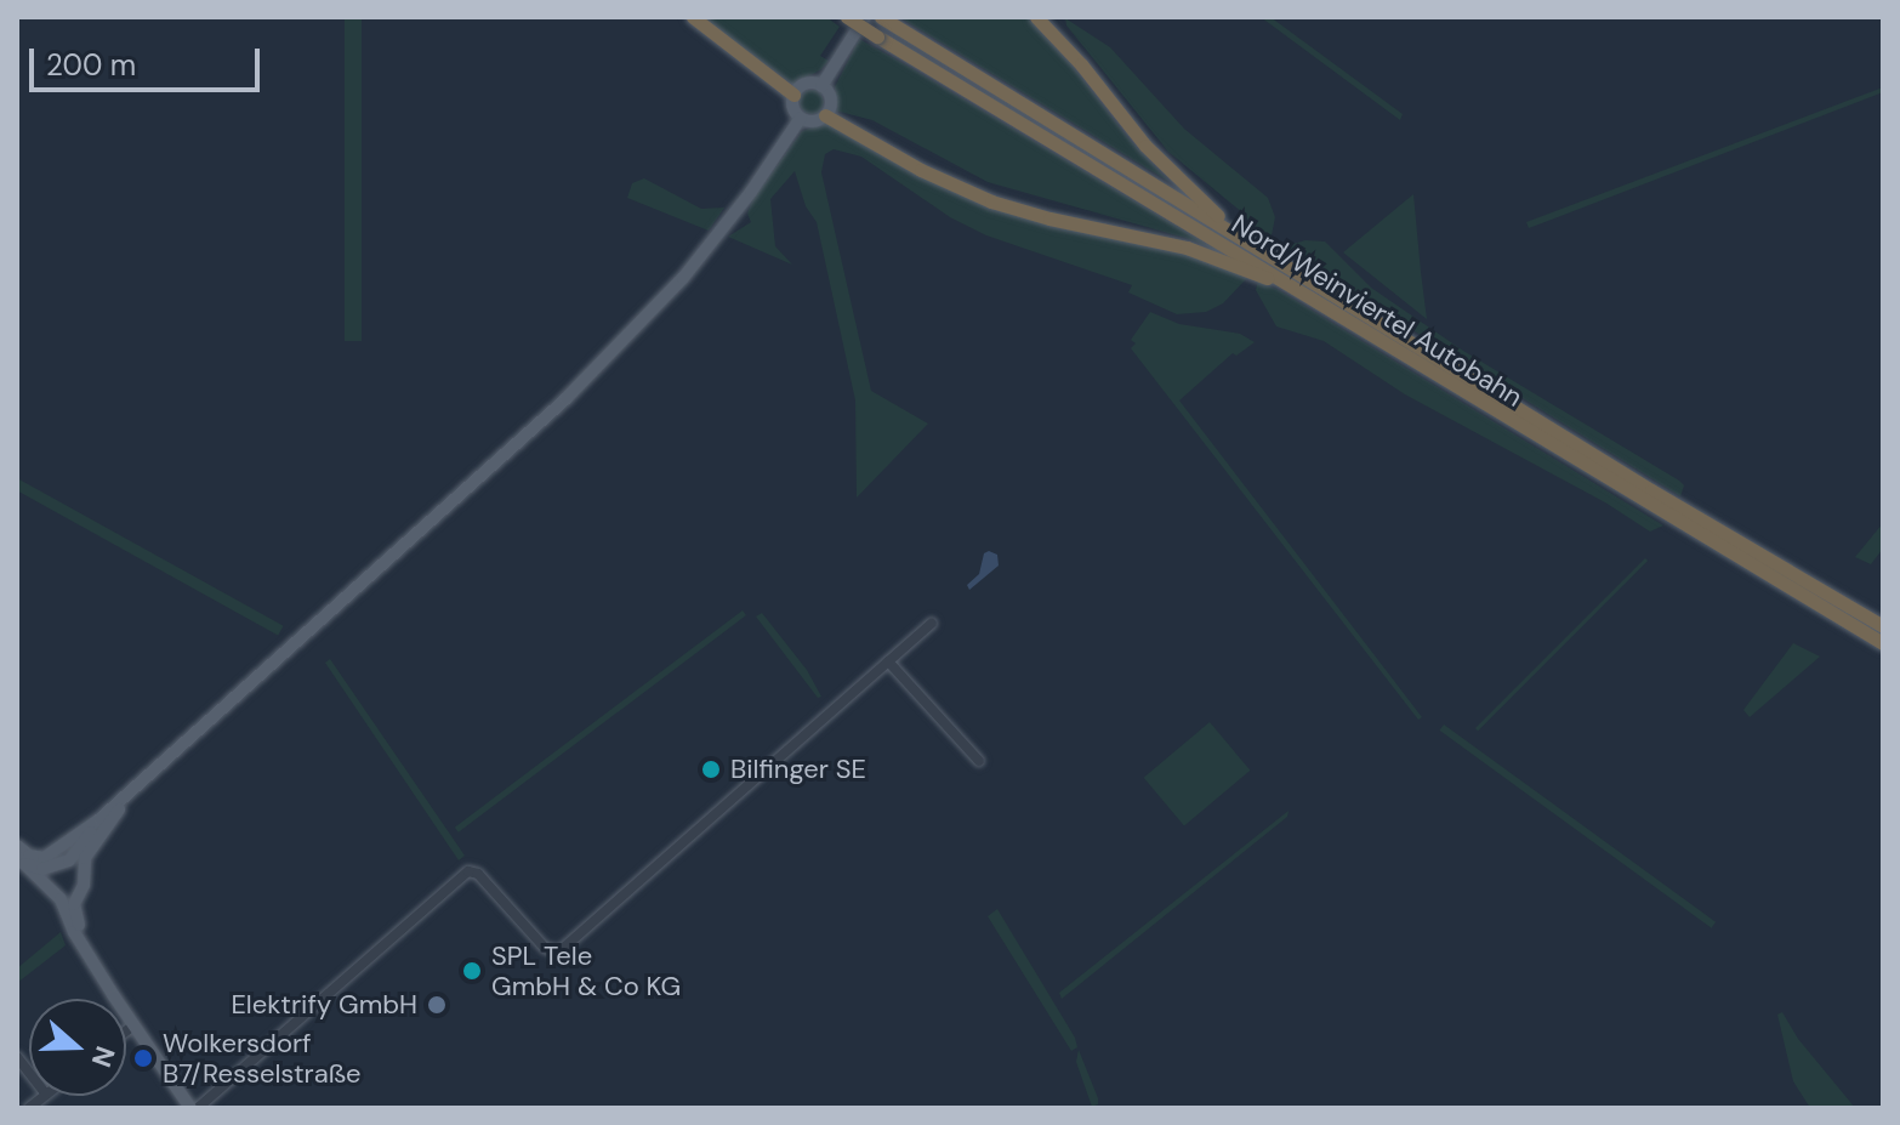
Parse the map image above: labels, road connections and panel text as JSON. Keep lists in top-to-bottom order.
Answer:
{
  "streets": {
    "highway": ["Nord/Weinviertel Autobahn"]
  },
  "places": [
    "Bilfinger SE",
    "SPL Tele GmbH & Co KG",
    "Elektrify GmbH",
    "Wolkersdorf B7/Resselstraße"
  ],
  "scale_bar": "200 m",
  "north": "right"
}
